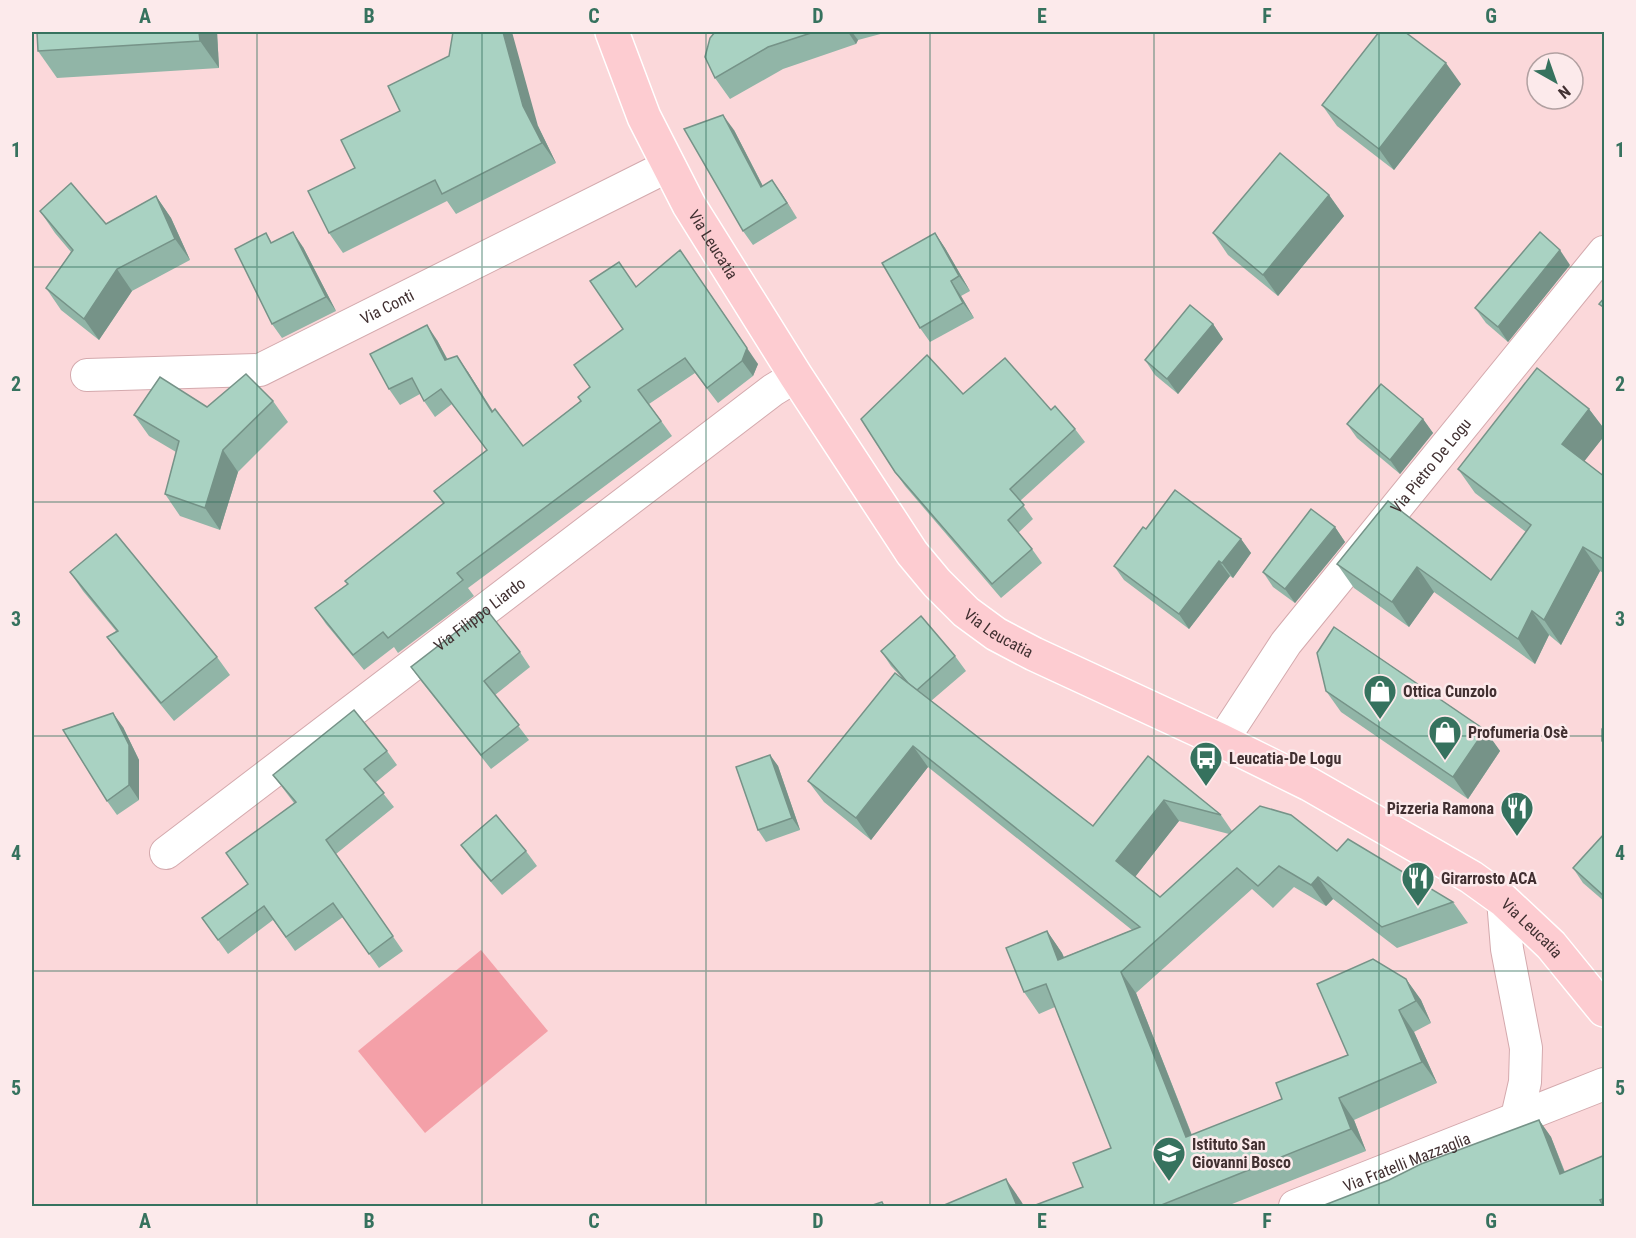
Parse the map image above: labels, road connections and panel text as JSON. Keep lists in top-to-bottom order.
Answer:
{
  "streets": {
    "main road": ["Via Leucatia"],
    "street": [
      "Via Conti",
      "Via Pietro De Logu",
      "Via Filippo Liardo",
      "Via Fratelli Mazzaglia"
    ]
  },
  "crossings": [
    ["Via Leucatia", "Via Conti"],
    ["Via Leucatia", "Via Pietro De Logu"],
    ["Via Leucatia", "Via Filippo Liardo"]
  ],
  "places": {
    "shop": ["Ottica Cunzolo", "Profumeria Osè"],
    "bus stop": ["Leucatia-De Logu"],
    "restaurant": ["Pizzeria Ramona", "Girarrosto ACA"],
    "school or university": ["Istituto San Giovanni Bosco"]
  },
  "north": "bottom right",
  "grid": {
    "columns": [
      "A",
      "B",
      "C",
      "D",
      "E",
      "F",
      "G"
    ],
    "rows": [
      "1",
      "2",
      "3",
      "4",
      "5"
    ]
  }
}
